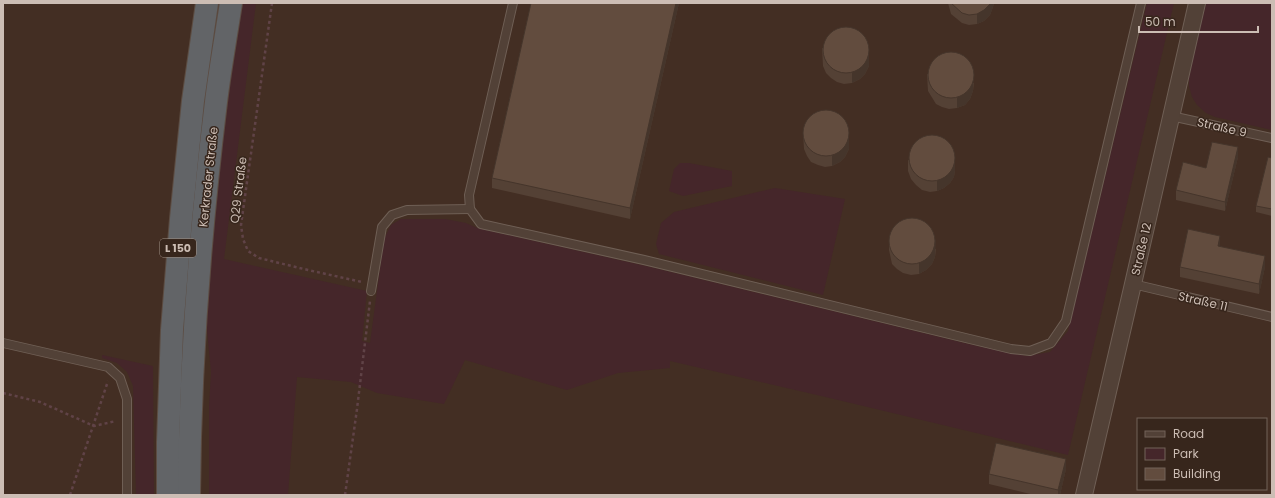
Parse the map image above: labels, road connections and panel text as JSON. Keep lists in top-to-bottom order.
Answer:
{
  "streets": {
    "highway": ["Kerkrader Straße", "L 150"],
    "street": ["Straße 12"],
    "lane": ["Straße 9", "Straße 11"],
    "path": ["Q29 Straße"]
  },
  "crossings": [
    ["Straße 9", "Straße 12"],
    ["Straße 12", "Straße 11"]
  ],
  "legend": ["Road", "Park", "Building"],
  "scale_bar": "50 m"
}
